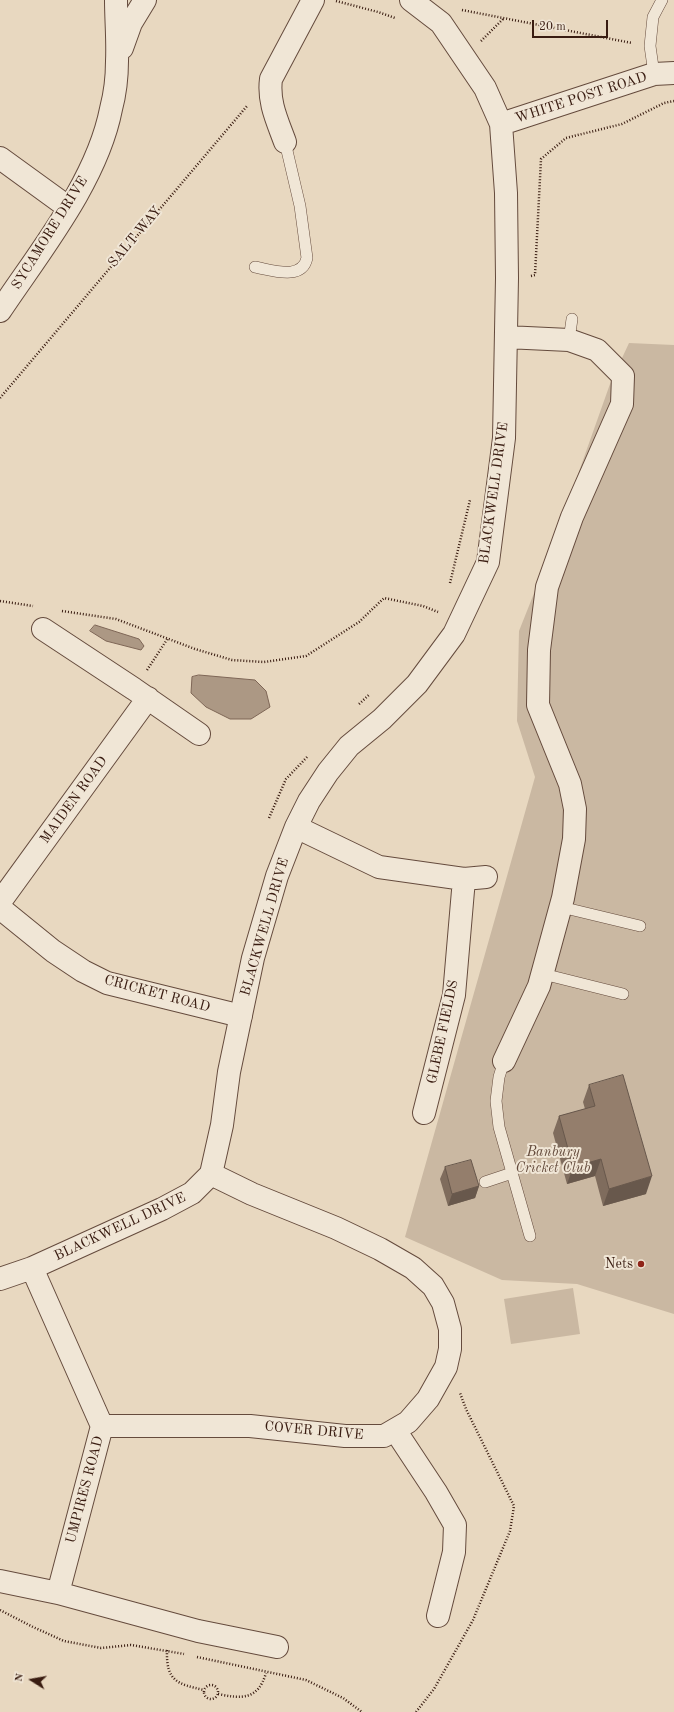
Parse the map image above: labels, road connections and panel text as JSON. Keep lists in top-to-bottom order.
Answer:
{
  "streets": {
    "street": [
      "WHITE POST ROAD",
      "SYCAMORE DRIVE",
      "BLACKWELL DRIVE",
      "MAIDEN ROAD",
      "CRICKET ROAD",
      "GLEBE FIELDS",
      "COVER DRIVE",
      "UMPIRES ROAD"
    ],
    "path": ["SALT WAY"]
  },
  "crossings": [
    ["WHITE POST ROAD", "BLACKWELL DRIVE"],
    ["BLACKWELL DRIVE", "CRICKET ROAD"],
    ["BLACKWELL DRIVE", "COVER DRIVE"],
    ["BLACKWELL DRIVE", "UMPIRES ROAD"],
    ["COVER DRIVE", "UMPIRES ROAD"]
  ],
  "parks": ["Banbury Cricket Club"],
  "places": ["Nets"],
  "scale_bar": "20 m",
  "north": "left"
}
